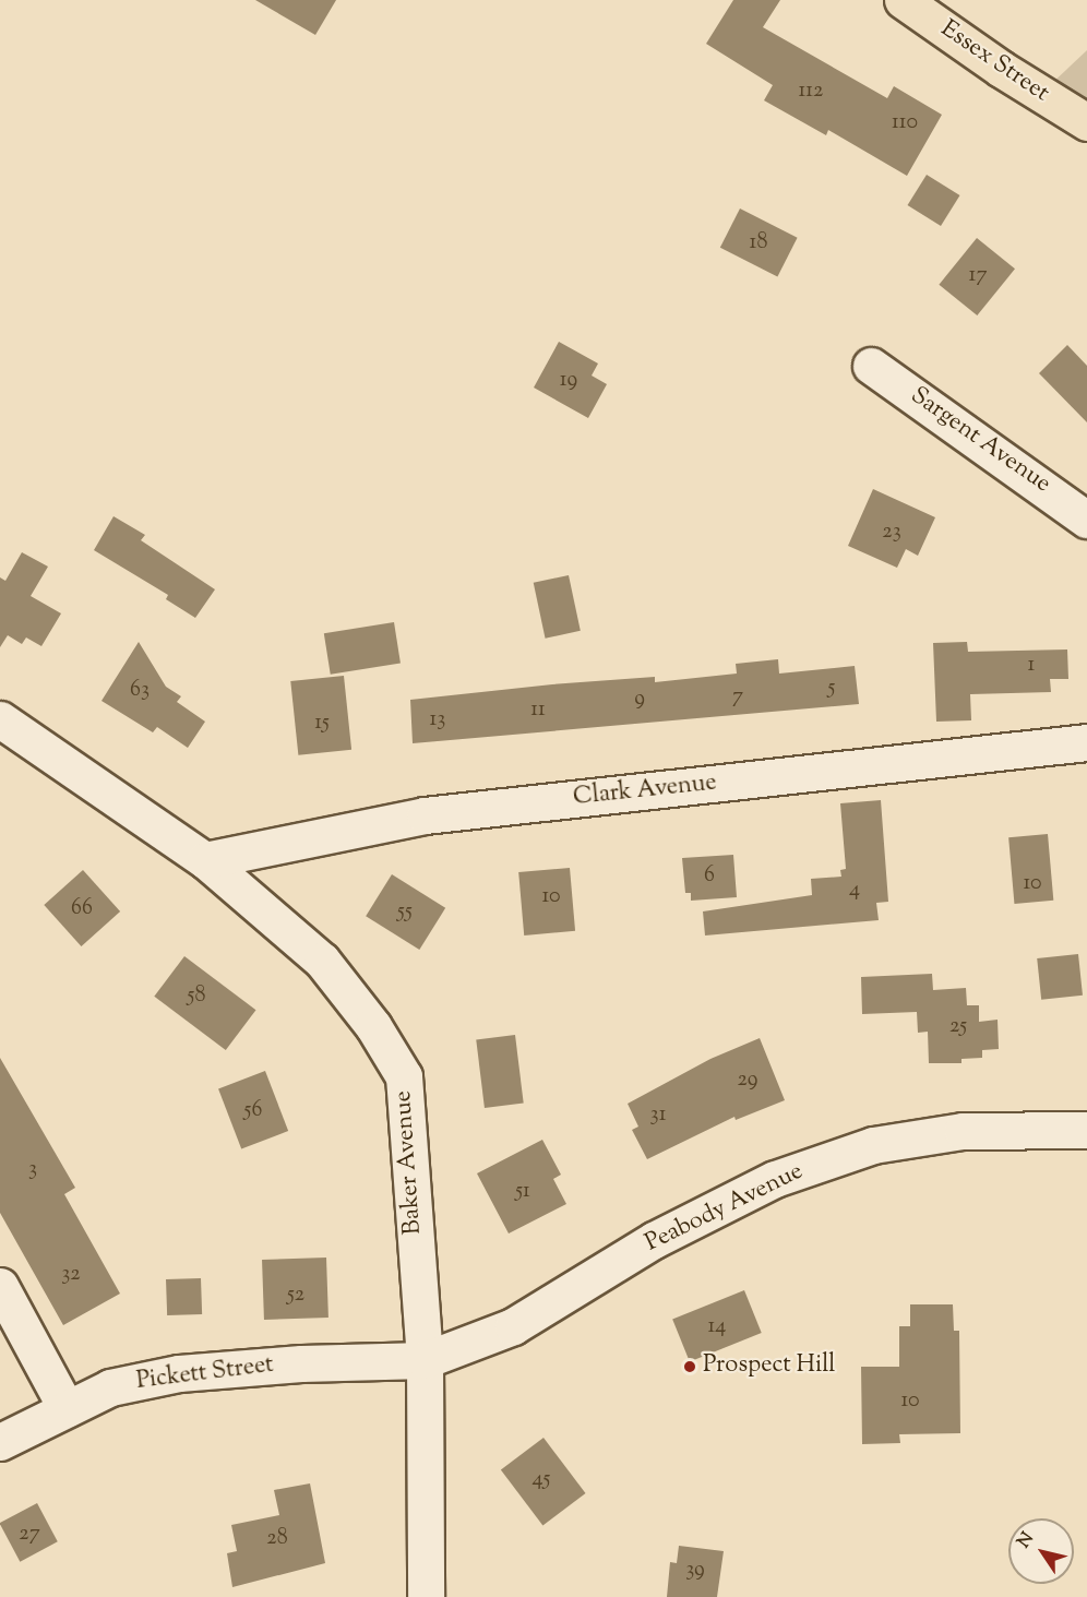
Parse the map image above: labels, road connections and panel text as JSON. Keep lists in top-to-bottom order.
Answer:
{
  "streets": {
    "main road": ["Essex Street"],
    "street": [
      "Sargent Avenue",
      "Clark Avenue",
      "Baker Avenue",
      "Peabody Avenue",
      "Pickett Street"
    ]
  },
  "crossings": [
    ["Clark Avenue", "Baker Avenue"],
    ["Baker Avenue", "Peabody Avenue"],
    ["Baker Avenue", "Pickett Street"],
    ["Peabody Avenue", "Pickett Street"]
  ],
  "places": ["Prospect Hill"],
  "house_numbers": [
    "112",
    "110",
    "18",
    "17",
    "19",
    "23",
    "1",
    "5",
    "63",
    "7",
    "9",
    "11",
    "13",
    "15",
    "6",
    "10",
    "4",
    "10",
    "66",
    "55",
    "58",
    "25",
    "29",
    "56",
    "31",
    "3",
    "51",
    "32",
    "52",
    "14",
    "10",
    "45",
    "27",
    "28",
    "39"
  ],
  "north": "top left"
}
